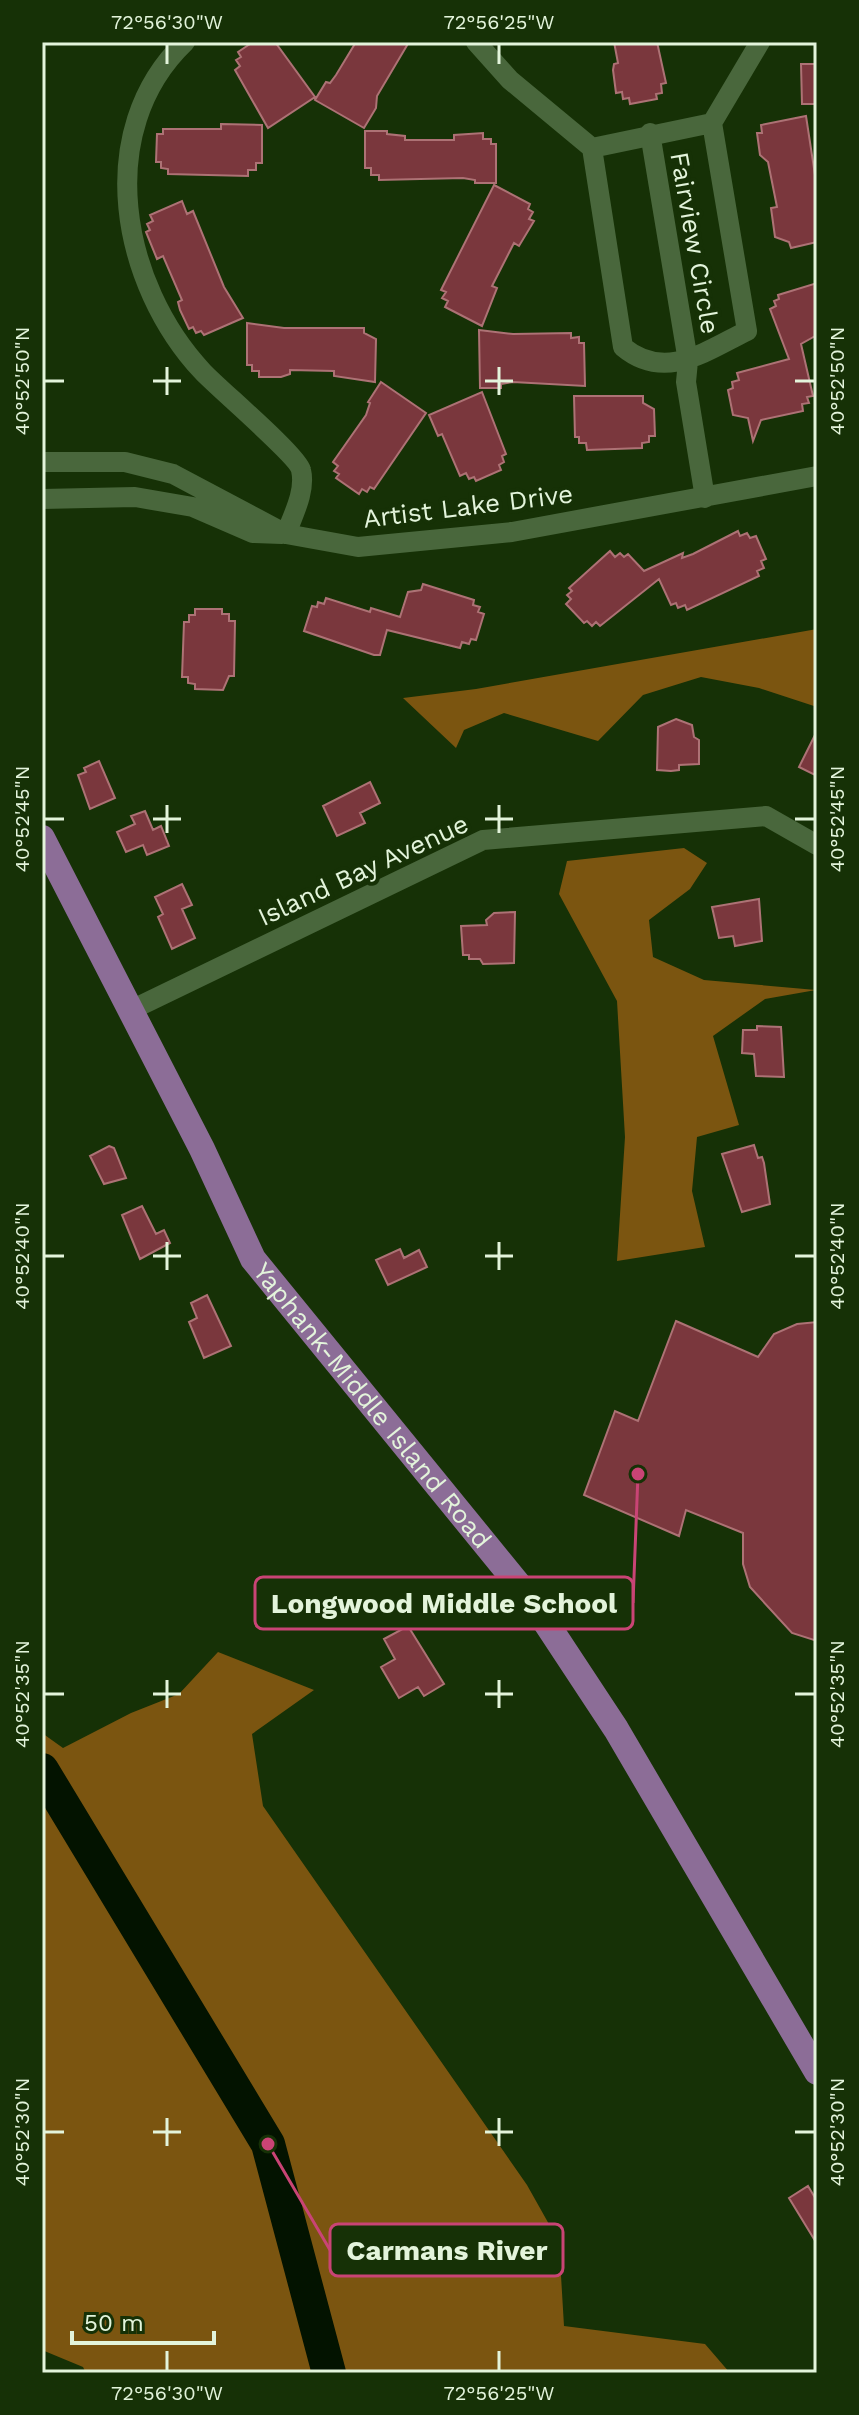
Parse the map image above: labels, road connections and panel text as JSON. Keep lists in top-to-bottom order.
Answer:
{
  "streets": {
    "main road": ["Yaphank-Middle Island Road"],
    "street": ["Fairview Circle", "Artist Lake Drive", "Island Bay Avenue"]
  },
  "crossings": [
    ["Fairview Circle", "Artist Lake Drive"],
    ["Island Bay Avenue", "Yaphank-Middle Island Road"]
  ],
  "places": ["Longwood Middle School", "Carmans River"],
  "scale_bar": "50 m",
  "coordinates": [
    "72°56'30\"W",
    "72°56'25\"W",
    "40°52'50\"N",
    "40°52'45\"N",
    "40°52'40\"N",
    "40°52'35\"N",
    "40°52'30\"N"
  ]
}
